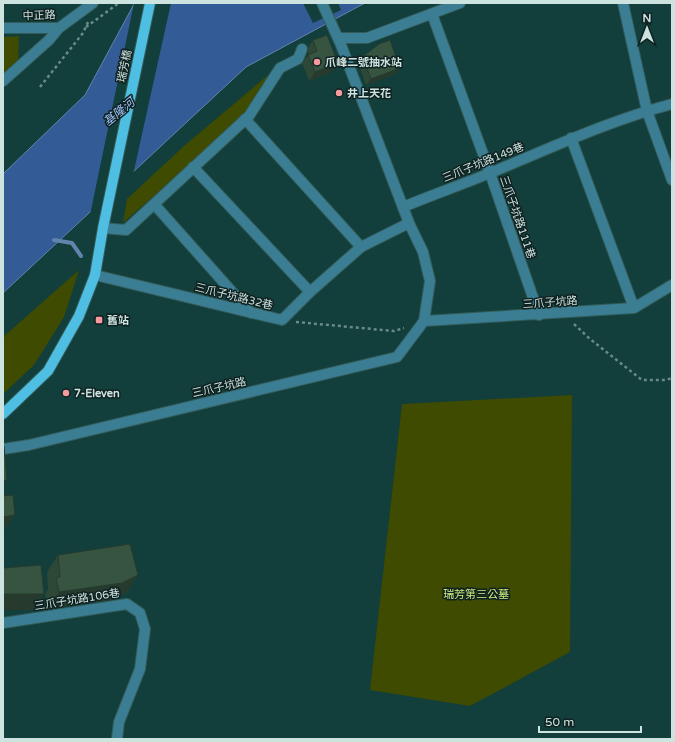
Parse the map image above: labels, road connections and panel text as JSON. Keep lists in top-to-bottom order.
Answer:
{
  "streets": {
    "main road": ["瑞芳橋"],
    "street": [
      "中正路",
      "三爪子坑路149巷",
      "三爪子坑路111巷",
      "三爪子坑路32巷",
      "三爪子坑路",
      "三爪子坑路106巷"
    ]
  },
  "crossings": [
    ["三爪子坑路149巷", "三爪子坑路111巷"],
    ["三爪子坑路149巷", "三爪子坑路"],
    ["三爪子坑路111巷", "三爪子坑路"],
    ["三爪子坑路32巷", "三爪子坑路"]
  ],
  "water": ["基隆河"],
  "parks": ["瑞芳第三公墓"],
  "places": {
    "other": ["爪峰二號抽水站", "井上天花", "7-Eleven"],
    "transit": ["舊站"]
  },
  "scale_bar": "50 m",
  "north": "top"
}
